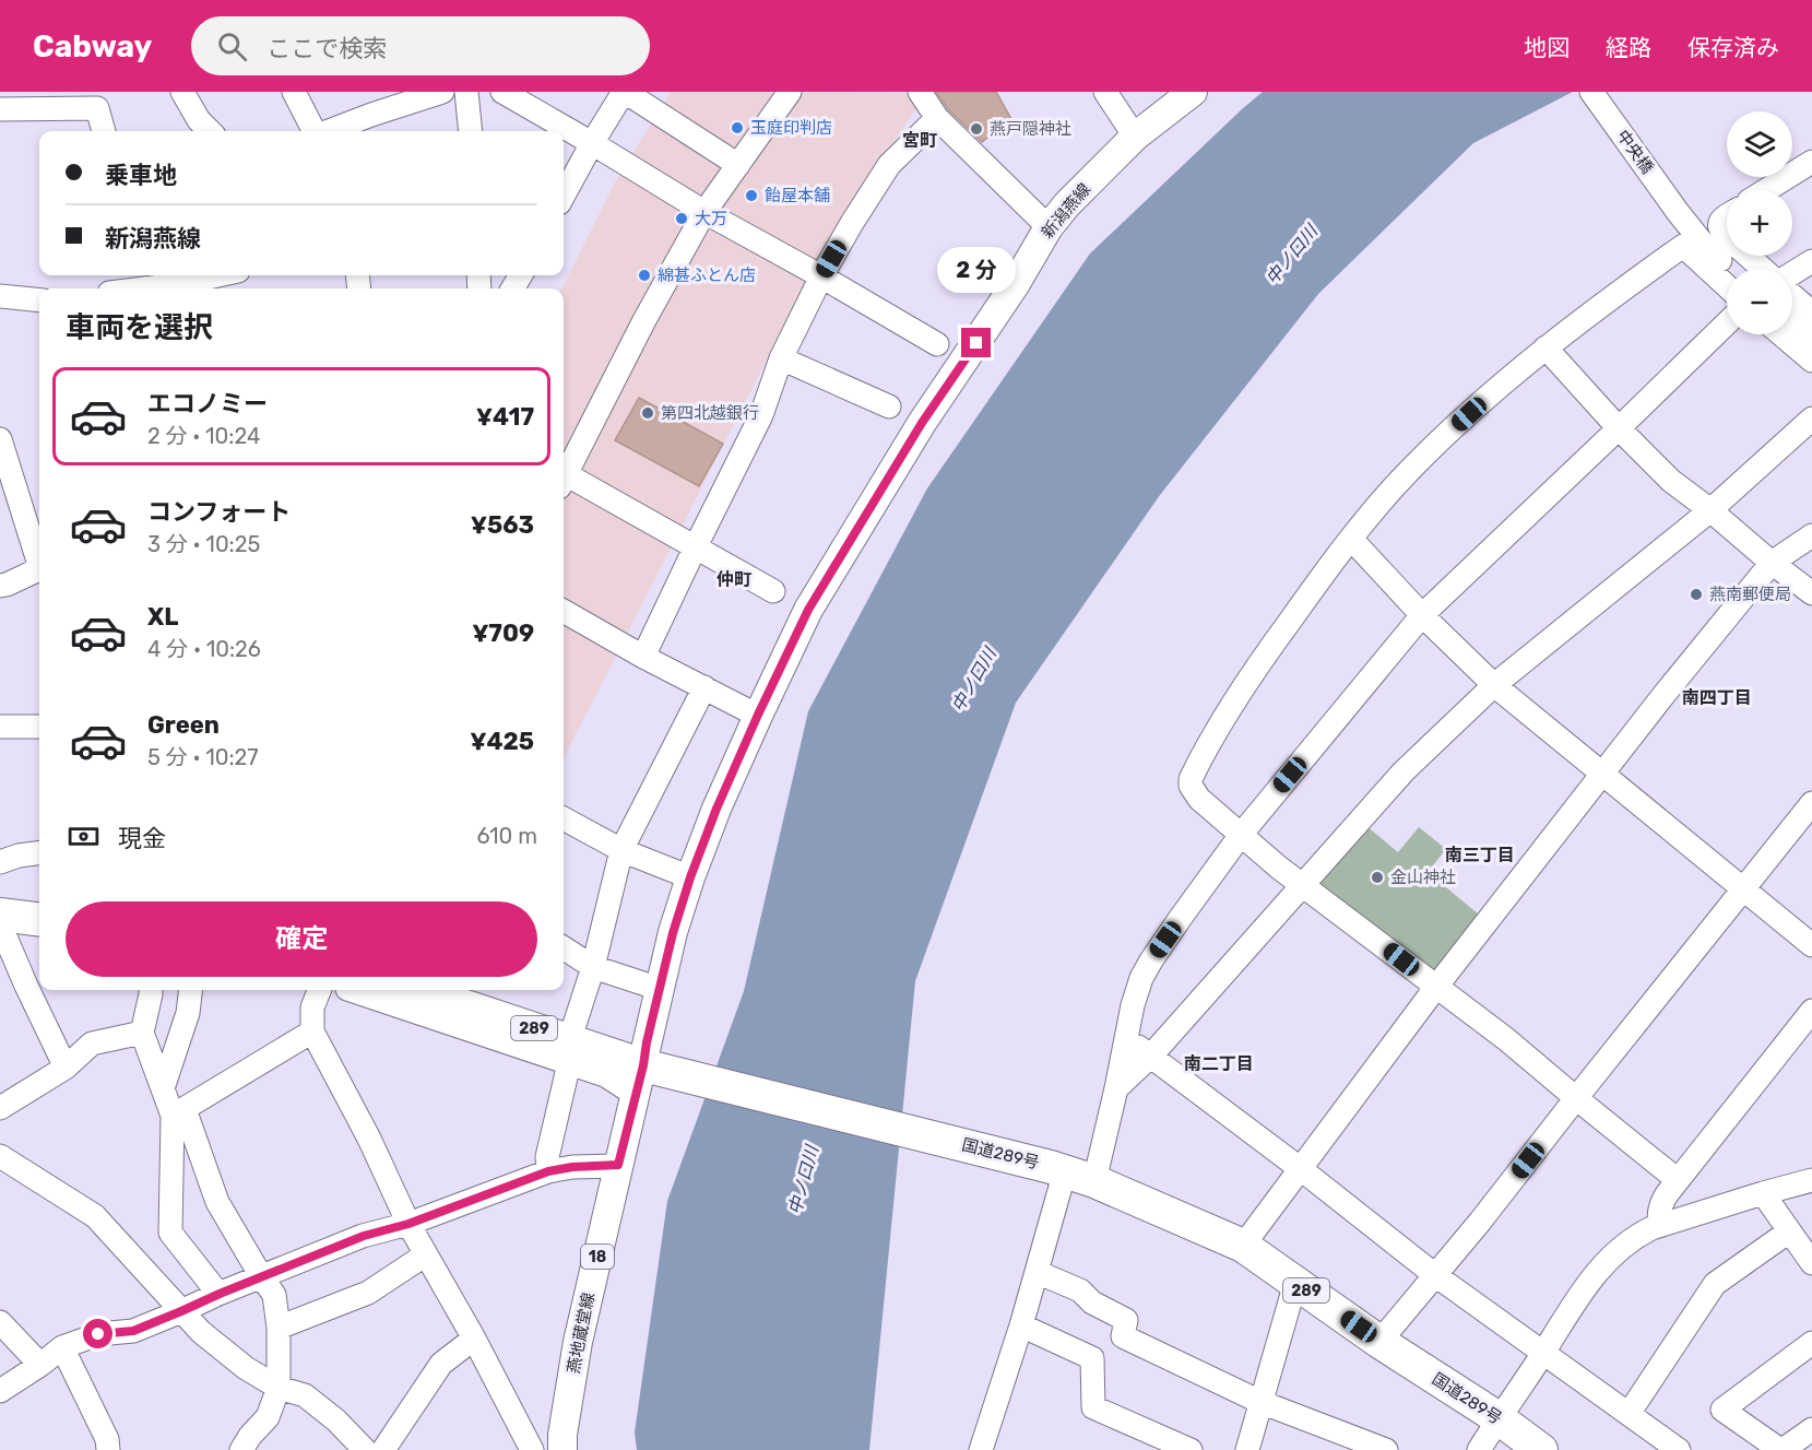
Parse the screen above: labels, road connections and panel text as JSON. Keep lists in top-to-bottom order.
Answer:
{
  "streets": {
    "highway": ["289", "国道289号"],
    "main road": ["新潟燕線", "18", "燕地蔵堂線"],
    "street": ["中央橋"]
  },
  "crossings": [
    ["新潟燕線", "国道289号"],
    ["新潟燕線", "燕地蔵堂線"],
    ["国道289号", "燕地蔵堂線"]
  ],
  "districts": [
    "宮町",
    "仲町",
    "南四丁目",
    "南三丁目",
    "南二丁目"
  ],
  "water": ["中ノ口川"],
  "places": [
    "玉庭印判店",
    "燕戸隠神社",
    "飴屋本舗",
    "大万",
    "綿甚ふとん店",
    "第四北越銀行",
    "燕南郵便局",
    "金山神社"
  ],
  "page": {
    "header": "Cabway",
    "search": "ここで検索",
    "nav": ["地図", "経路", "保存済み"],
    "map_buttons": ["+", "−"],
    "banner": ["乗車地", "新潟燕線"],
    "bubble": "2 分",
    "heading": "車両を選択",
    "list": [
      {
        "name": "エコノミー",
        "note": "2 分 · 10:24",
        "value": "¥417"
      },
      {
        "name": "コンフォート",
        "note": "3 分 · 10:25",
        "value": "¥563"
      },
      {
        "name": "XL",
        "note": "4 分 · 10:26",
        "value": "¥709"
      },
      {
        "name": "Green",
        "note": "5 分 · 10:27",
        "value": "¥425"
      }
    ],
    "pay": ["現金", "610 m"],
    "buttons": "確定"
  }
}
